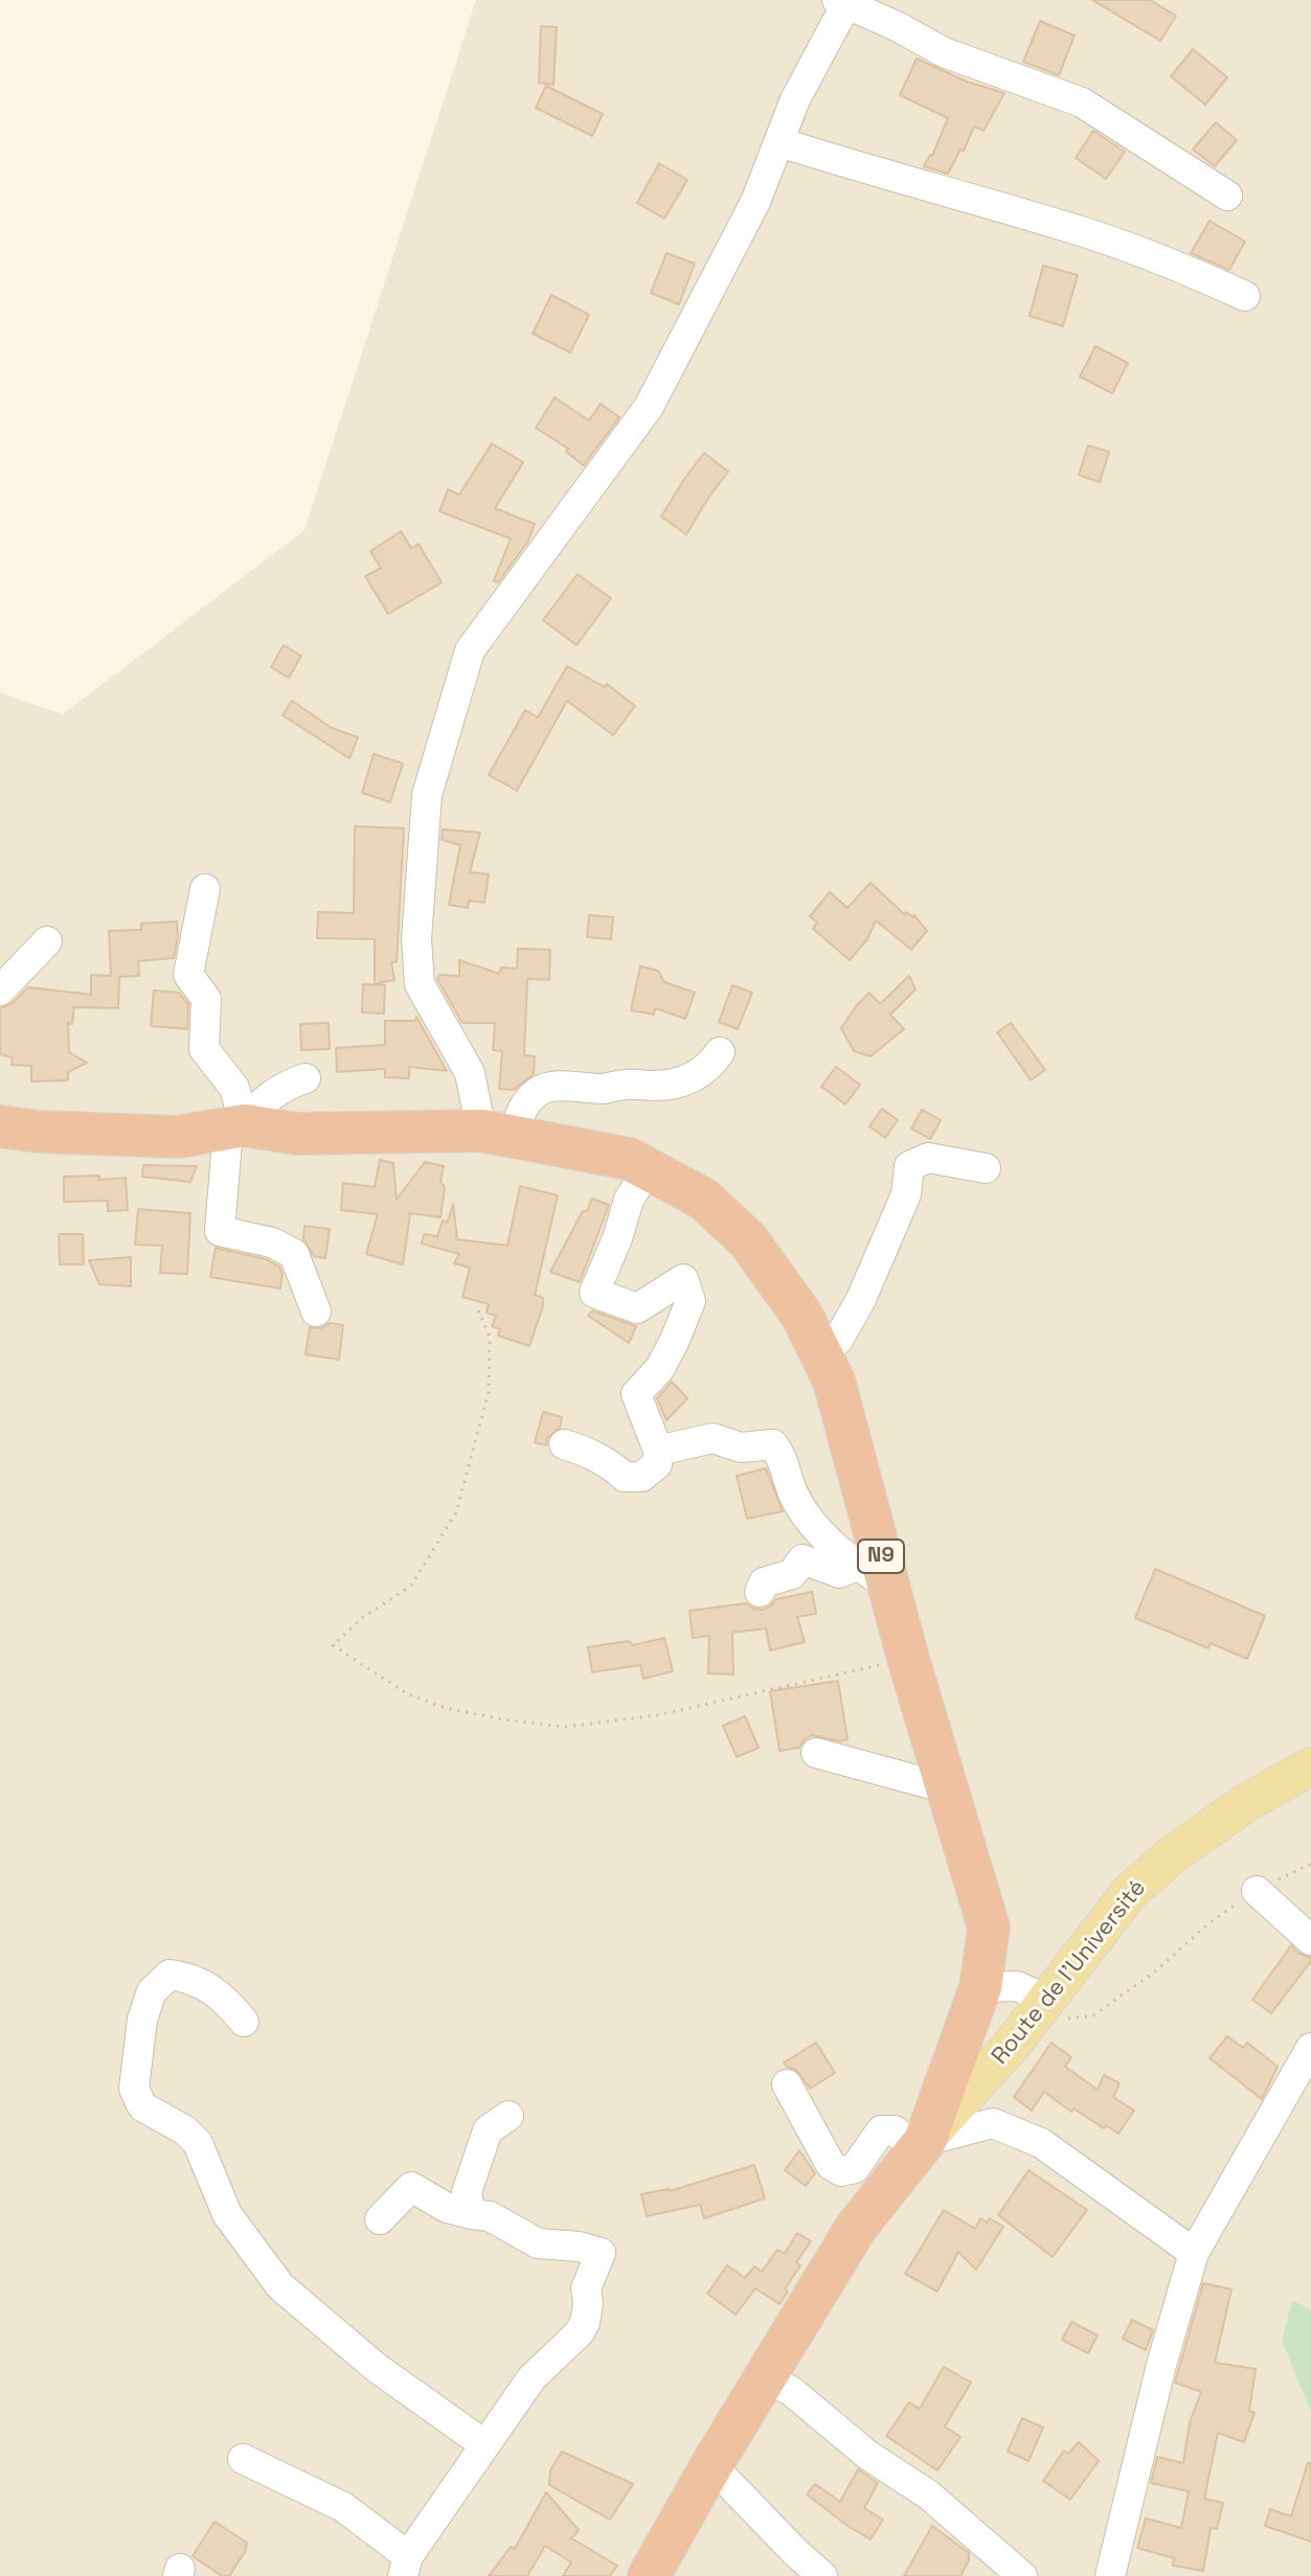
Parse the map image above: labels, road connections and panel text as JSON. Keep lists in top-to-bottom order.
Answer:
{
  "streets": {
    "highway": ["N9"],
    "main road": ["Route de l'Université"]
  },
  "crossings": [
    ["N9", "Route de l'Université"]
  ]
}
